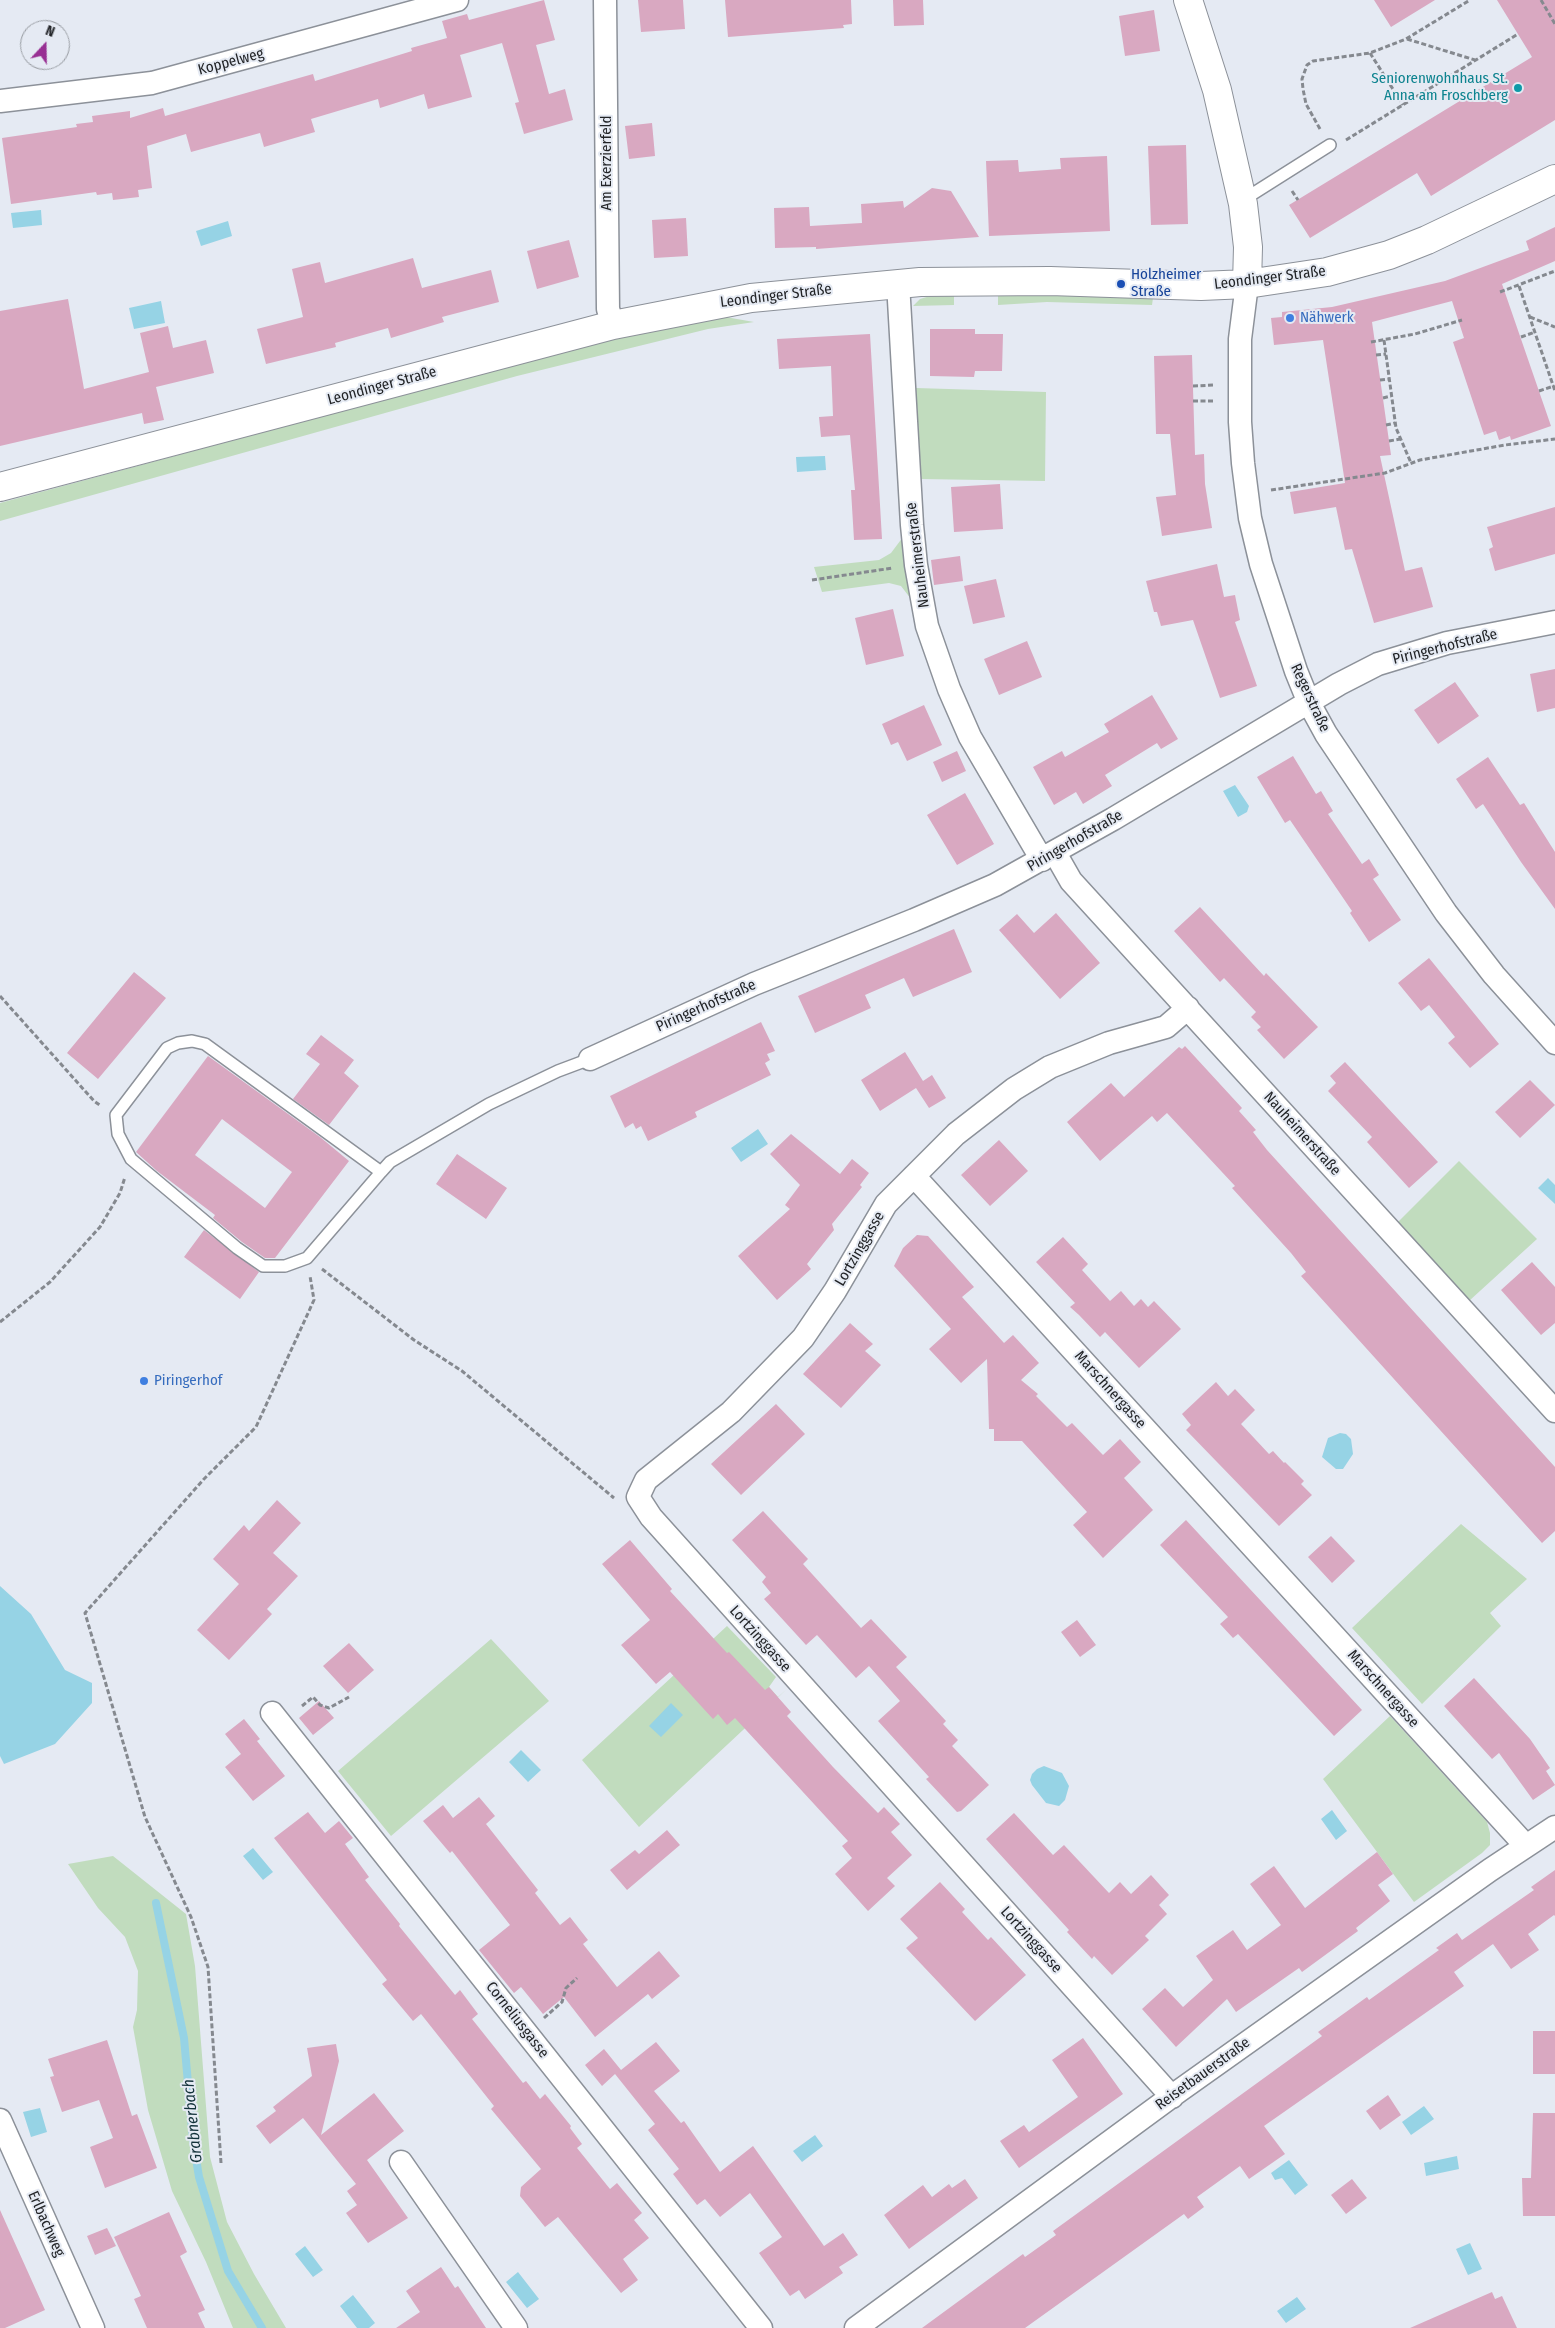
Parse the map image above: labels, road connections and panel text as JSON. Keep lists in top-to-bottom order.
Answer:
{
  "streets": {
    "street": [
      "Koppelweg",
      "Am Exerzierfeld",
      "Leondinger Straße",
      "Nauheimerstraße",
      "Piringerhofstraße",
      "Regerstraße",
      "Lortzinggasse",
      "Marschnergasse",
      "Corneliusgasse",
      "Reisetbauerstraße",
      "Erlbachweg"
    ]
  },
  "crossings": [
    ["Am Exerzierfeld", "Leondinger Straße"],
    ["Leondinger Straße", "Nauheimerstraße"],
    ["Leondinger Straße", "Regerstraße"],
    ["Nauheimerstraße", "Piringerhofstraße"],
    ["Piringerhofstraße", "Regerstraße"],
    ["Lortzinggasse", "Marschnergasse"],
    ["Lortzinggasse", "Reisetbauerstraße"],
    ["Marschnergasse", "Reisetbauerstraße"]
  ],
  "water": ["Grabnerbach"],
  "places": [
    "Seniorenwohnhaus St. Anna am Froschberg",
    "Holzheimer Straße",
    "Nähwerk",
    "Piringerhof"
  ],
  "north": "top"
}
